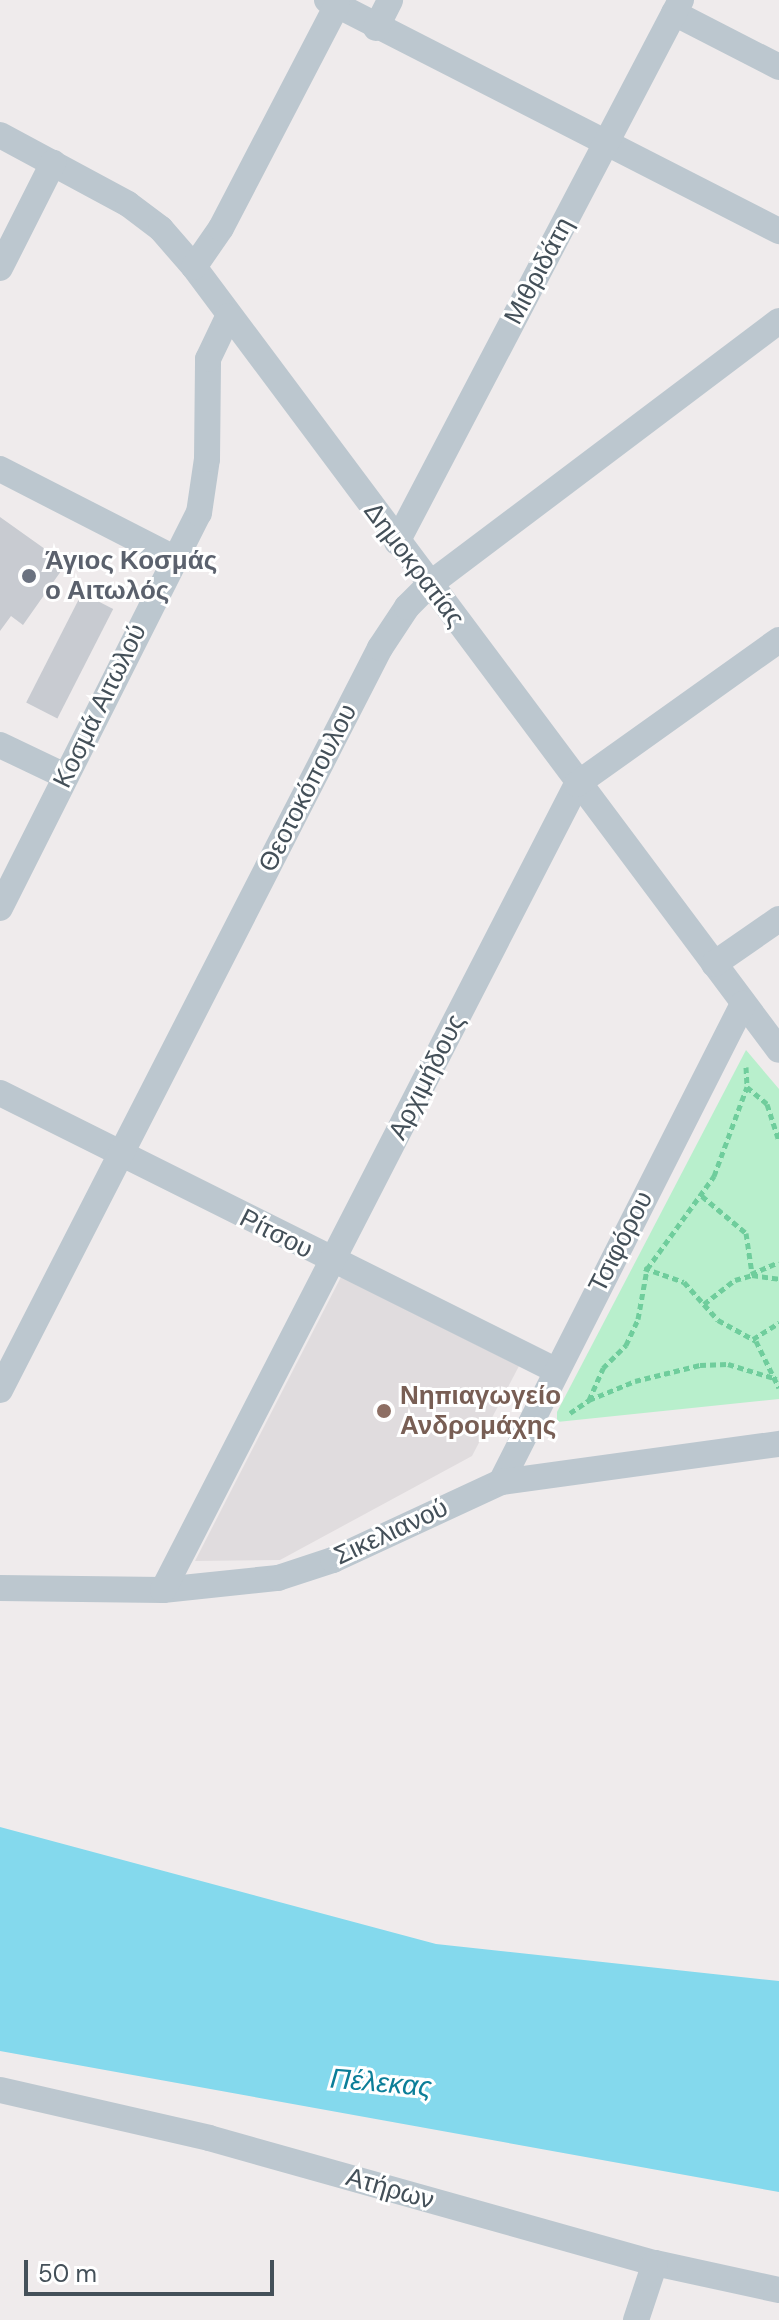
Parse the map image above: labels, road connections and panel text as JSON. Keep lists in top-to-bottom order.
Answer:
{
  "streets": {
    "street": [
      "Μιθριδάτη",
      "Δημοκρατίας",
      "Κοσμά Αιτωλού",
      "Θεοτοκόπουλου",
      "Αρχιμήδους",
      "Ρίτσου",
      "Τσιφόρου",
      "Σικελιανού",
      "Ατήρων"
    ]
  },
  "crossings": [
    ["Μιθριδάτη", "Δημοκρατίας"],
    ["Δημοκρατίας", "Κοσμά Αιτωλού"],
    ["Δημοκρατίας", "Θεοτοκόπουλου"],
    ["Δημοκρατίας", "Αρχιμήδους"],
    ["Δημοκρατίας", "Τσιφόρου"],
    ["Θεοτοκόπουλου", "Ρίτσου"],
    ["Αρχιμήδους", "Ρίτσου"],
    ["Αρχιμήδους", "Σικελιανού"],
    ["Ρίτσου", "Τσιφόρου"],
    ["Τσιφόρου", "Σικελιανού"]
  ],
  "water": ["Πέλεκας"],
  "places": ["Άγιος Κοσμάς ο Αιτωλός", "Νηπιαγωγείο Ανδρομάχης"],
  "scale_bar": "50 m"
}
